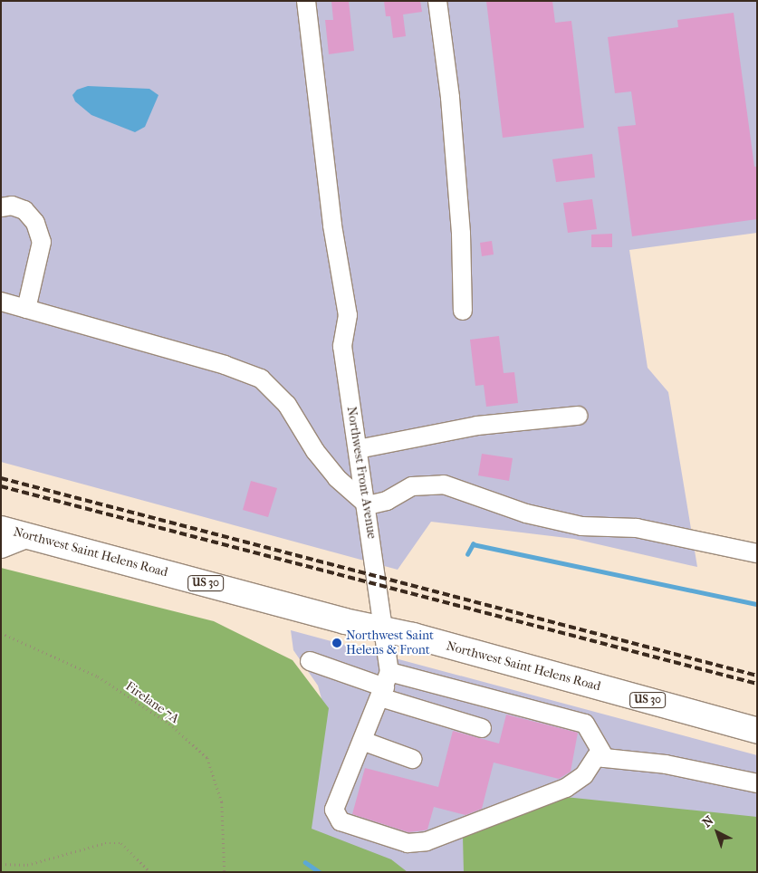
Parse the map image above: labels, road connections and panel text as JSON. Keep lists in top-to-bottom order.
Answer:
{
  "streets": {
    "highway": ["Northwest Saint Helens Road", "US 30"],
    "lane": ["Northwest Front Avenue"],
    "path": ["Firelane 7A"]
  },
  "crossings": [
    ["Northwest Front Avenue", "Northwest Saint Helens Road"]
  ],
  "places": ["Northwest Saint Helens & Front"],
  "north": "top left"
}
